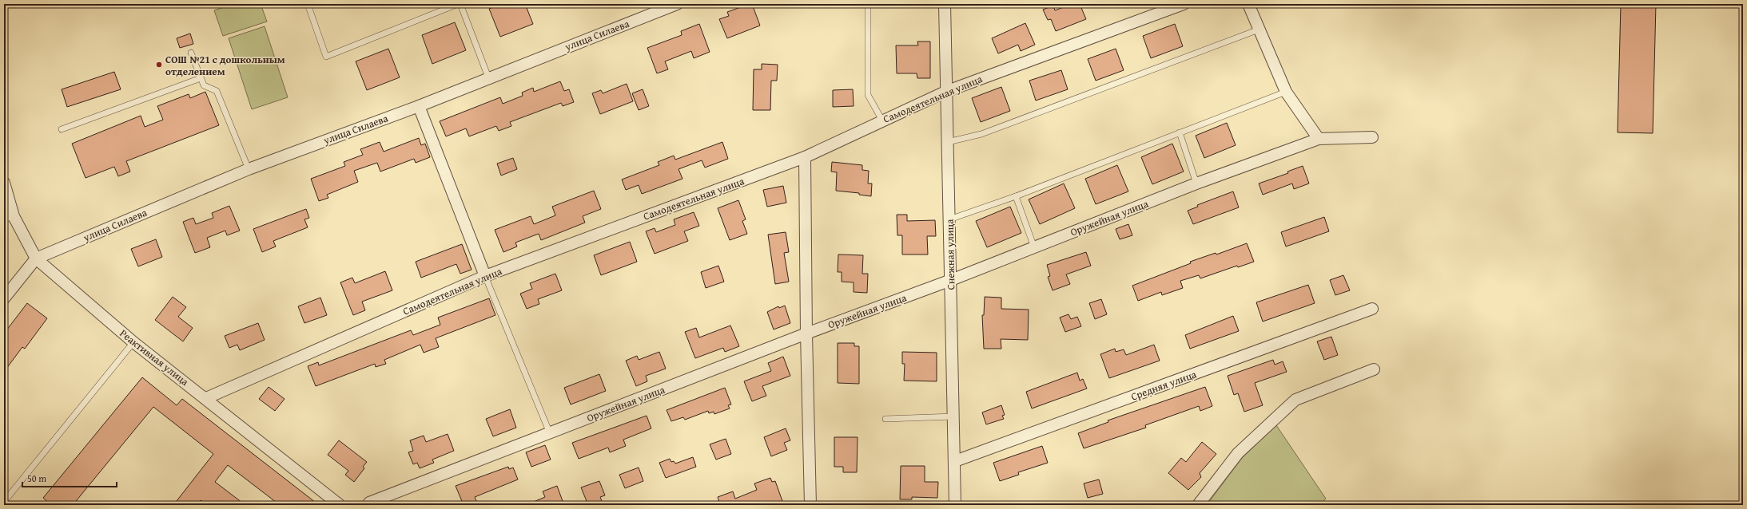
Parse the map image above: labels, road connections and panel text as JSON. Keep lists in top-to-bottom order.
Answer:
{
  "streets": {
    "street": [
      "улица Силаева",
      "Самодеятельная улица",
      "Оружейная улица",
      "Снежная улица",
      "Реактивная улица",
      "Средняя улица"
    ]
  },
  "crossings": [
    ["улица Силаева", "Реактивная улица"],
    ["Самодеятельная улица", "Снежная улица"],
    ["Самодеятельная улица", "Реактивная улица"],
    ["Оружейная улица", "Снежная улица"],
    ["Снежная улица", "Средняя улица"]
  ],
  "places": ["СОШ №21 с дошкольным отделением"],
  "scale_bar": "50 m"
}
